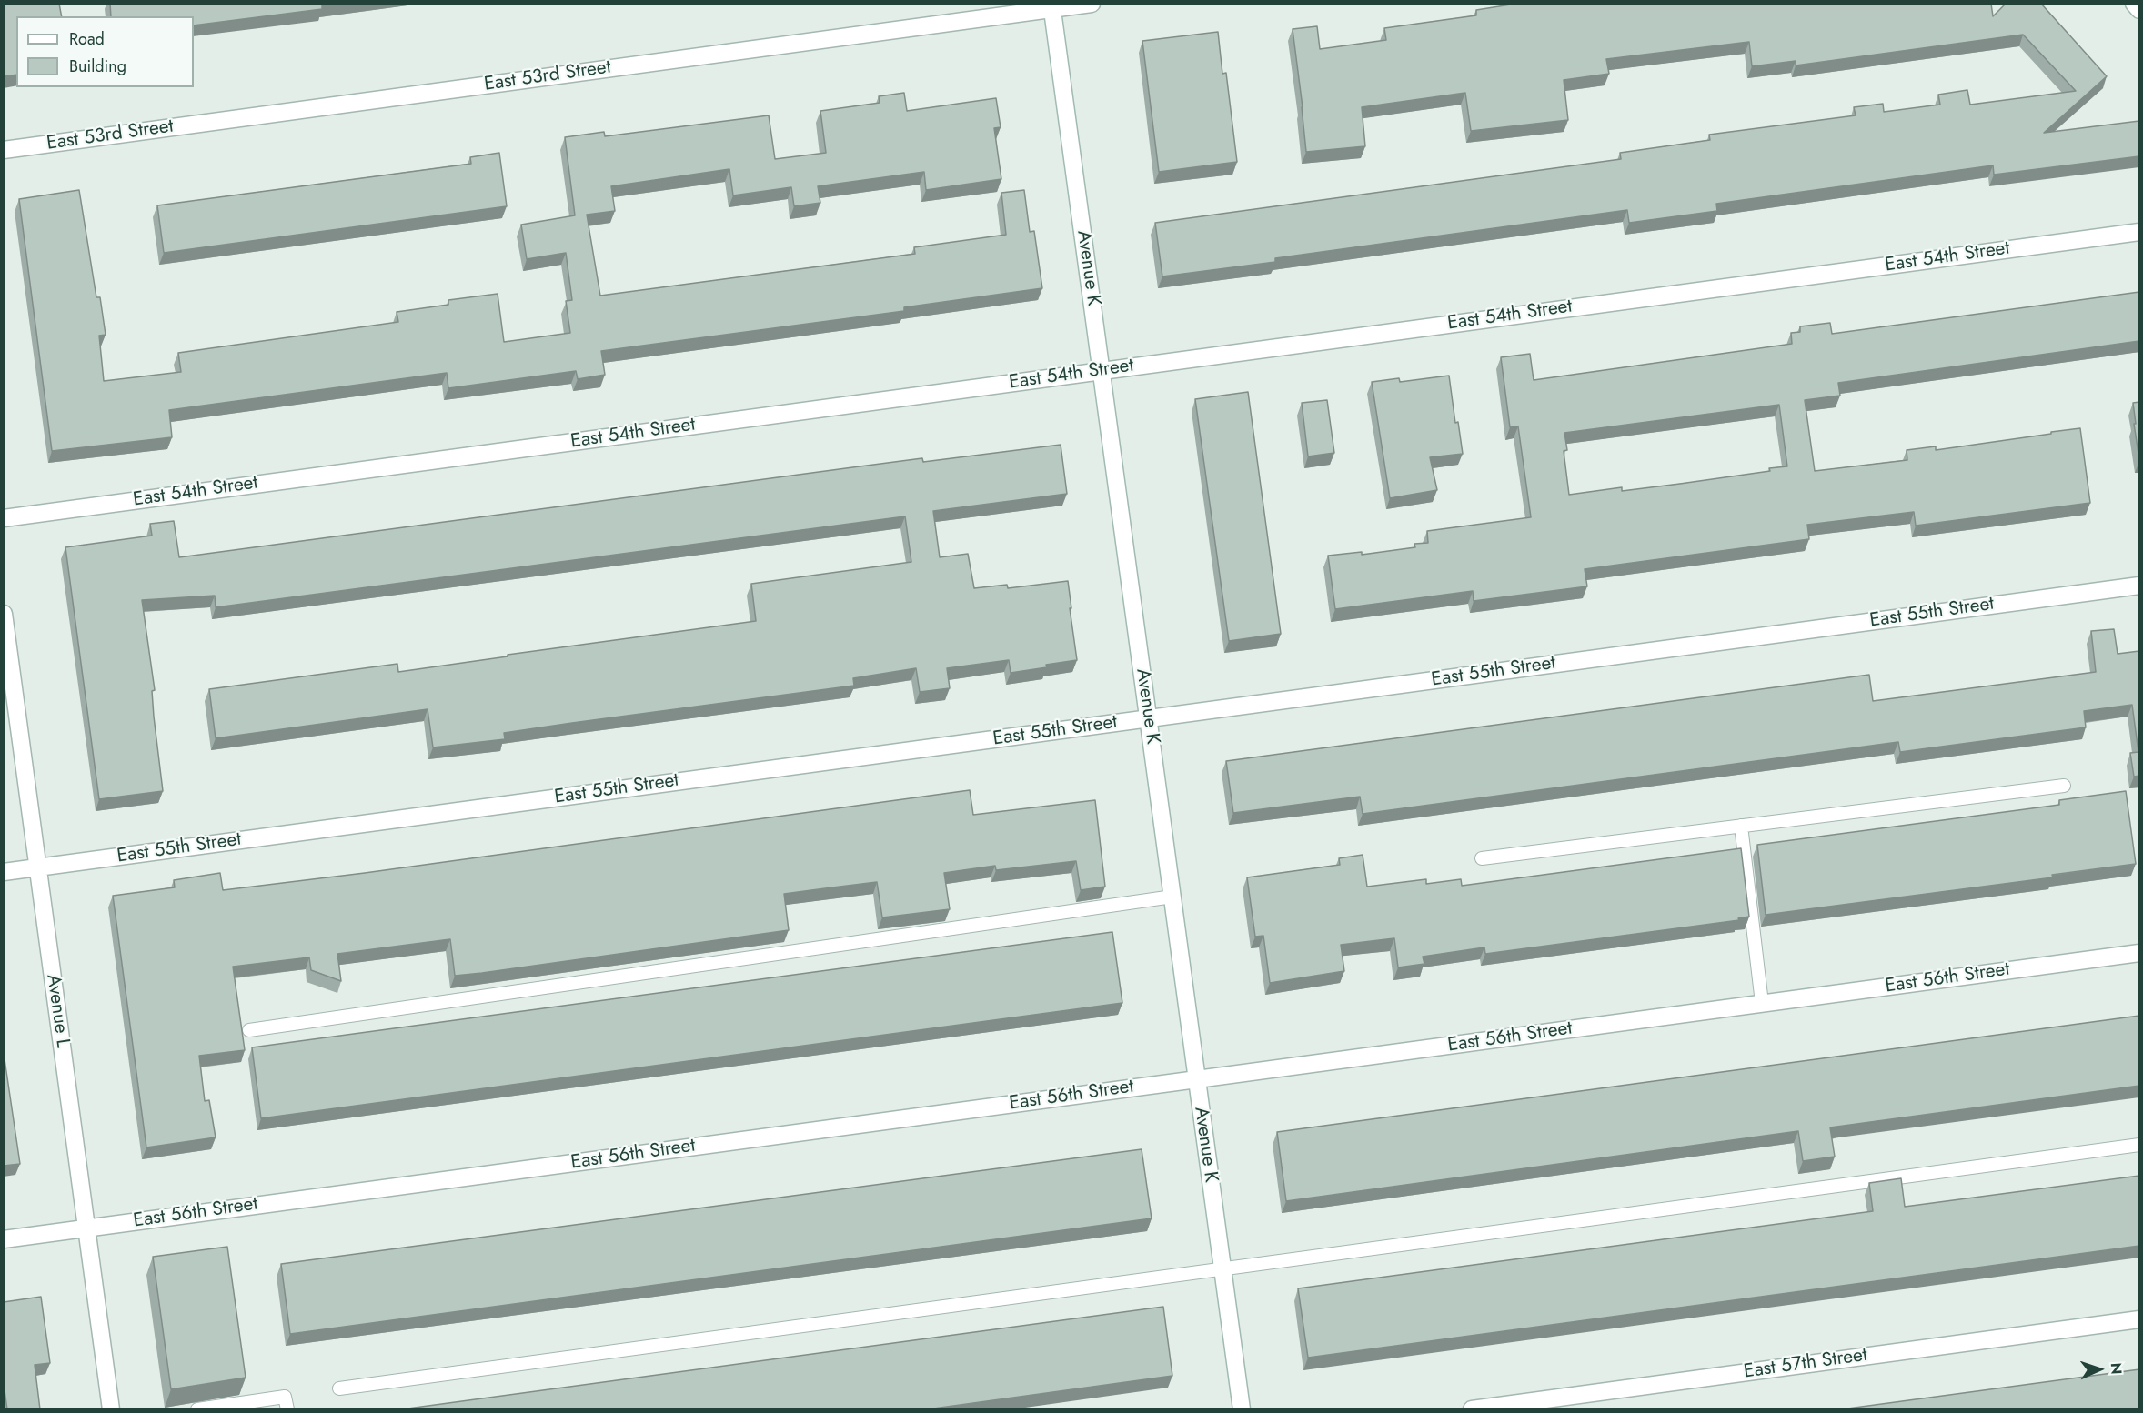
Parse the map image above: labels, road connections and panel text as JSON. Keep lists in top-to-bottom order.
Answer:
{
  "streets": {
    "street": [
      "East 53rd Street",
      "East 54th Street",
      "Avenue K",
      "East 55th Street",
      "East 56th Street",
      "Avenue L",
      "East 57th Street"
    ]
  },
  "crossings": [
    ["East 53rd Street", "Avenue K"],
    ["East 54th Street", "Avenue K"],
    ["Avenue K", "East 55th Street"],
    ["Avenue K", "East 56th Street"],
    ["East 55th Street", "Avenue L"],
    ["East 56th Street", "Avenue L"]
  ],
  "legend": ["Road", "Building"],
  "north": "right"
}
